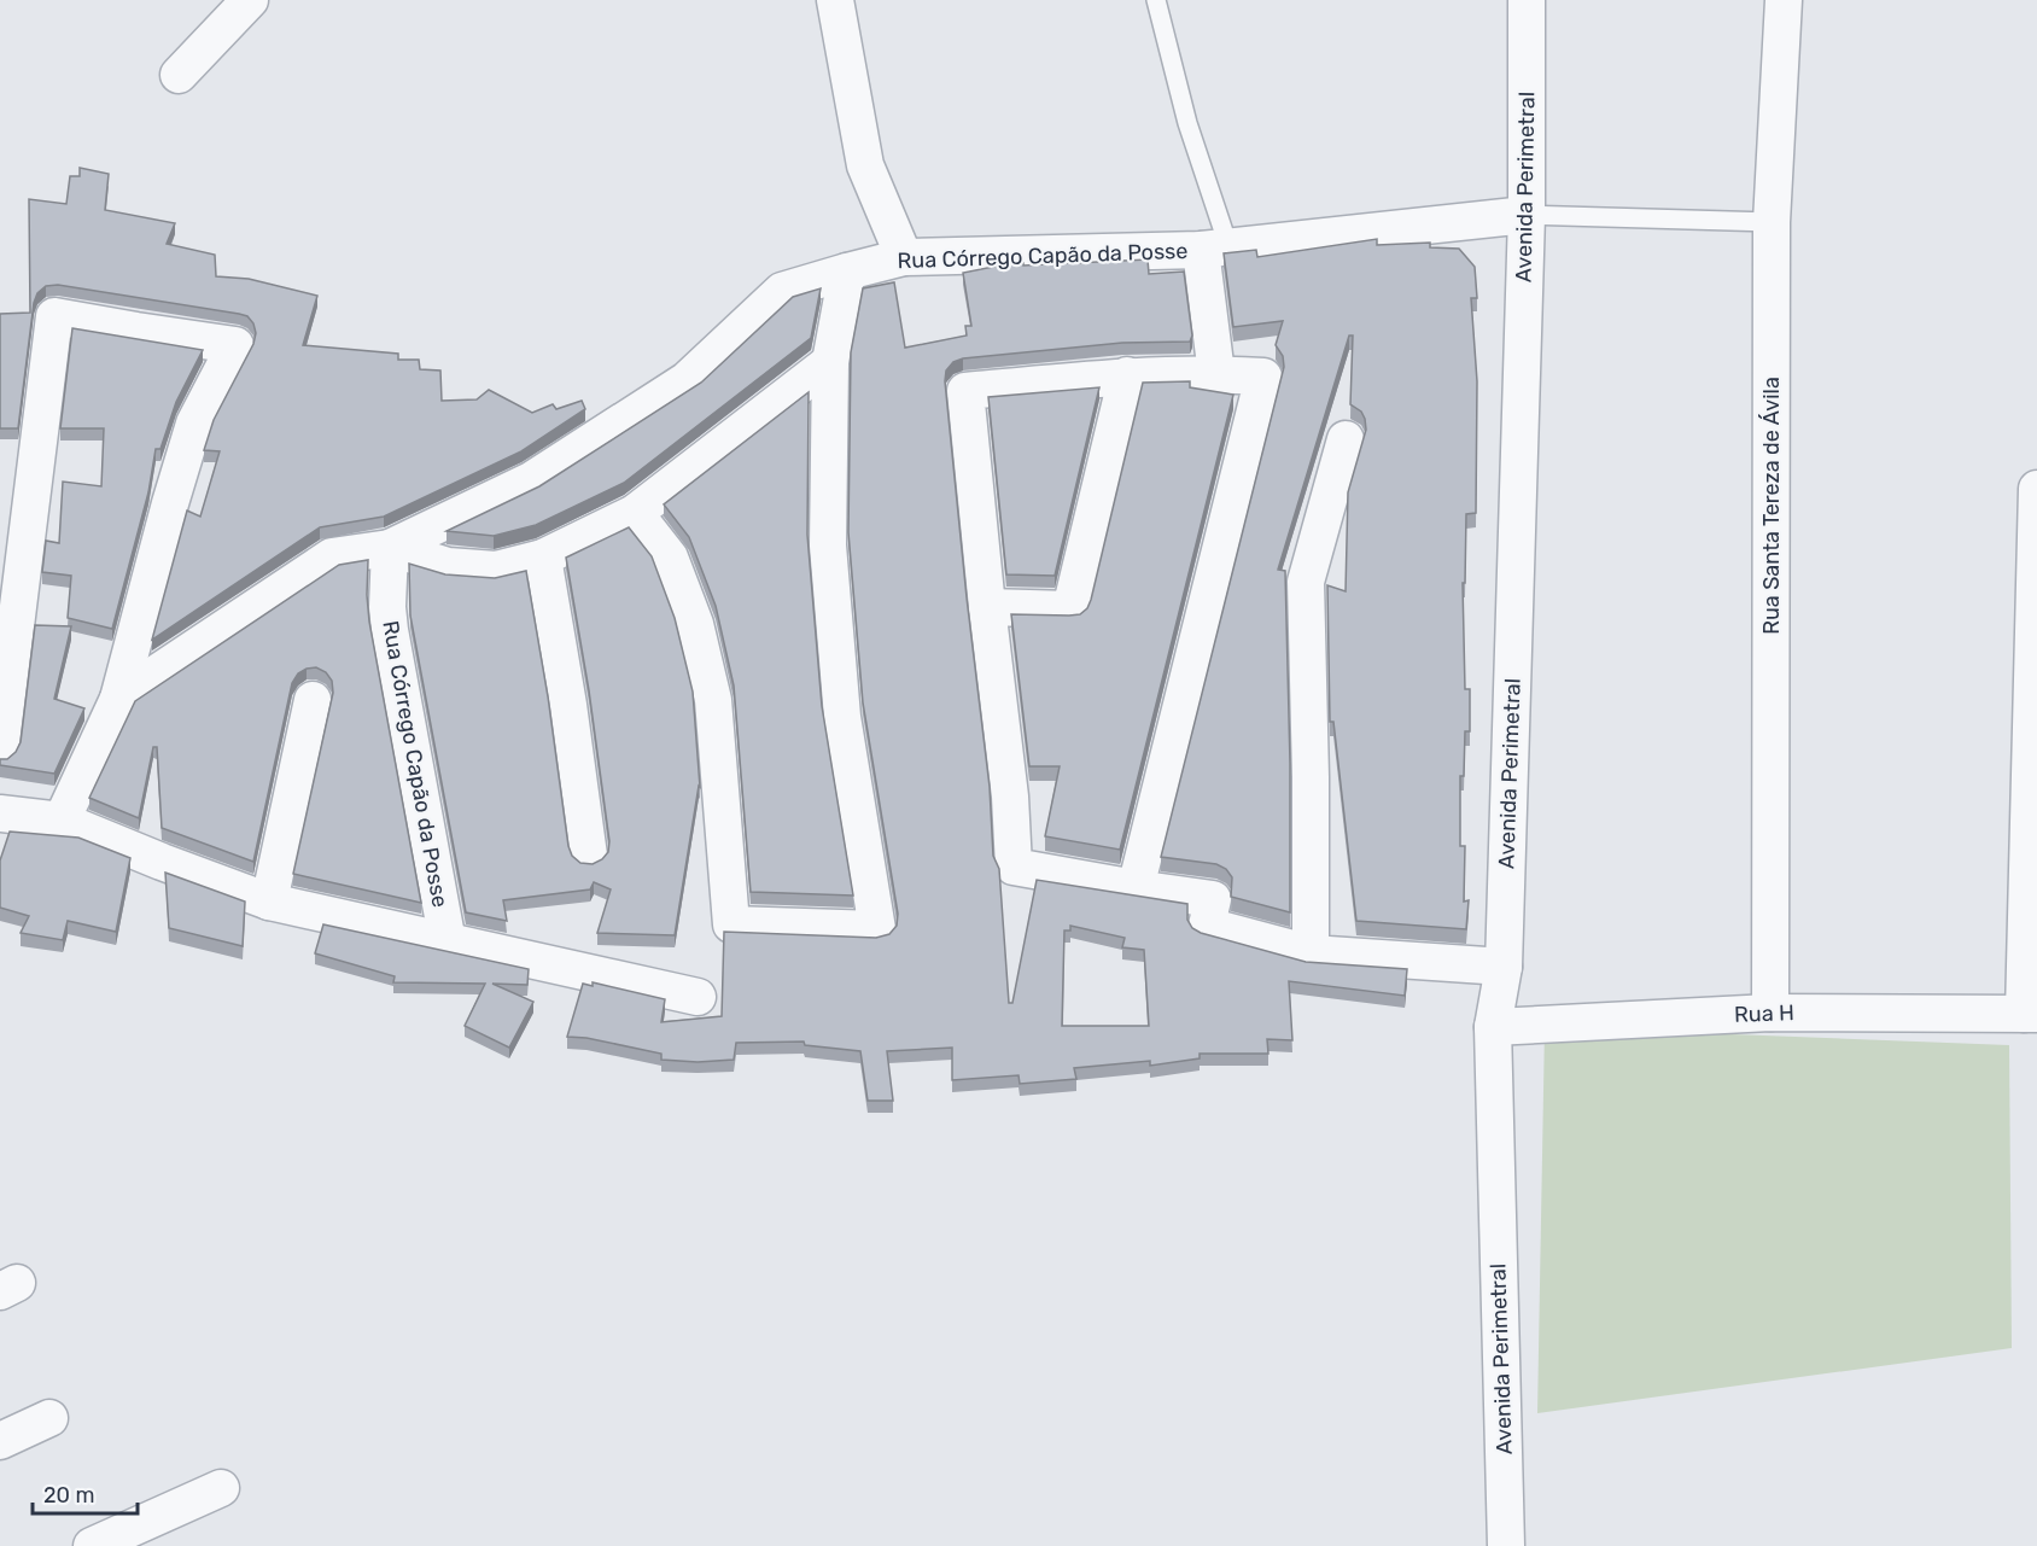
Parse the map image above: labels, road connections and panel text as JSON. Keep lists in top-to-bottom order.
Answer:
{
  "streets": {
    "street": [
      "Avenida Perimetral",
      "Rua Córrego Capão da Posse",
      "Rua Santa Tereza de Ávila",
      "Rua H"
    ]
  },
  "crossings": [
    ["Avenida Perimetral", "Rua Córrego Capão da Posse"],
    ["Avenida Perimetral", "Rua H"],
    ["Rua Santa Tereza de Ávila", "Rua H"]
  ],
  "scale_bar": "20 m"
}
